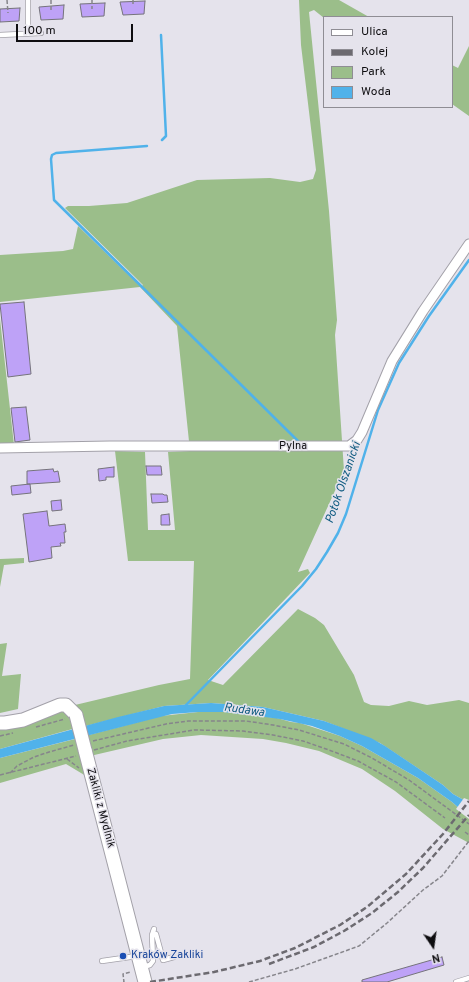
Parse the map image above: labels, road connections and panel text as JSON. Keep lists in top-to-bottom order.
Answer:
{
  "streets": {
    "street": ["Pylna", "Zakliki z Mydlnik"]
  },
  "water": ["Potok Olszanicki", "Rudawa"],
  "places": ["Kraków Zakliki"],
  "legend": [
    "Ulica",
    "Kolej",
    "Park",
    "Woda"
  ],
  "scale_bar": "100 m",
  "north": "bottom"
}
